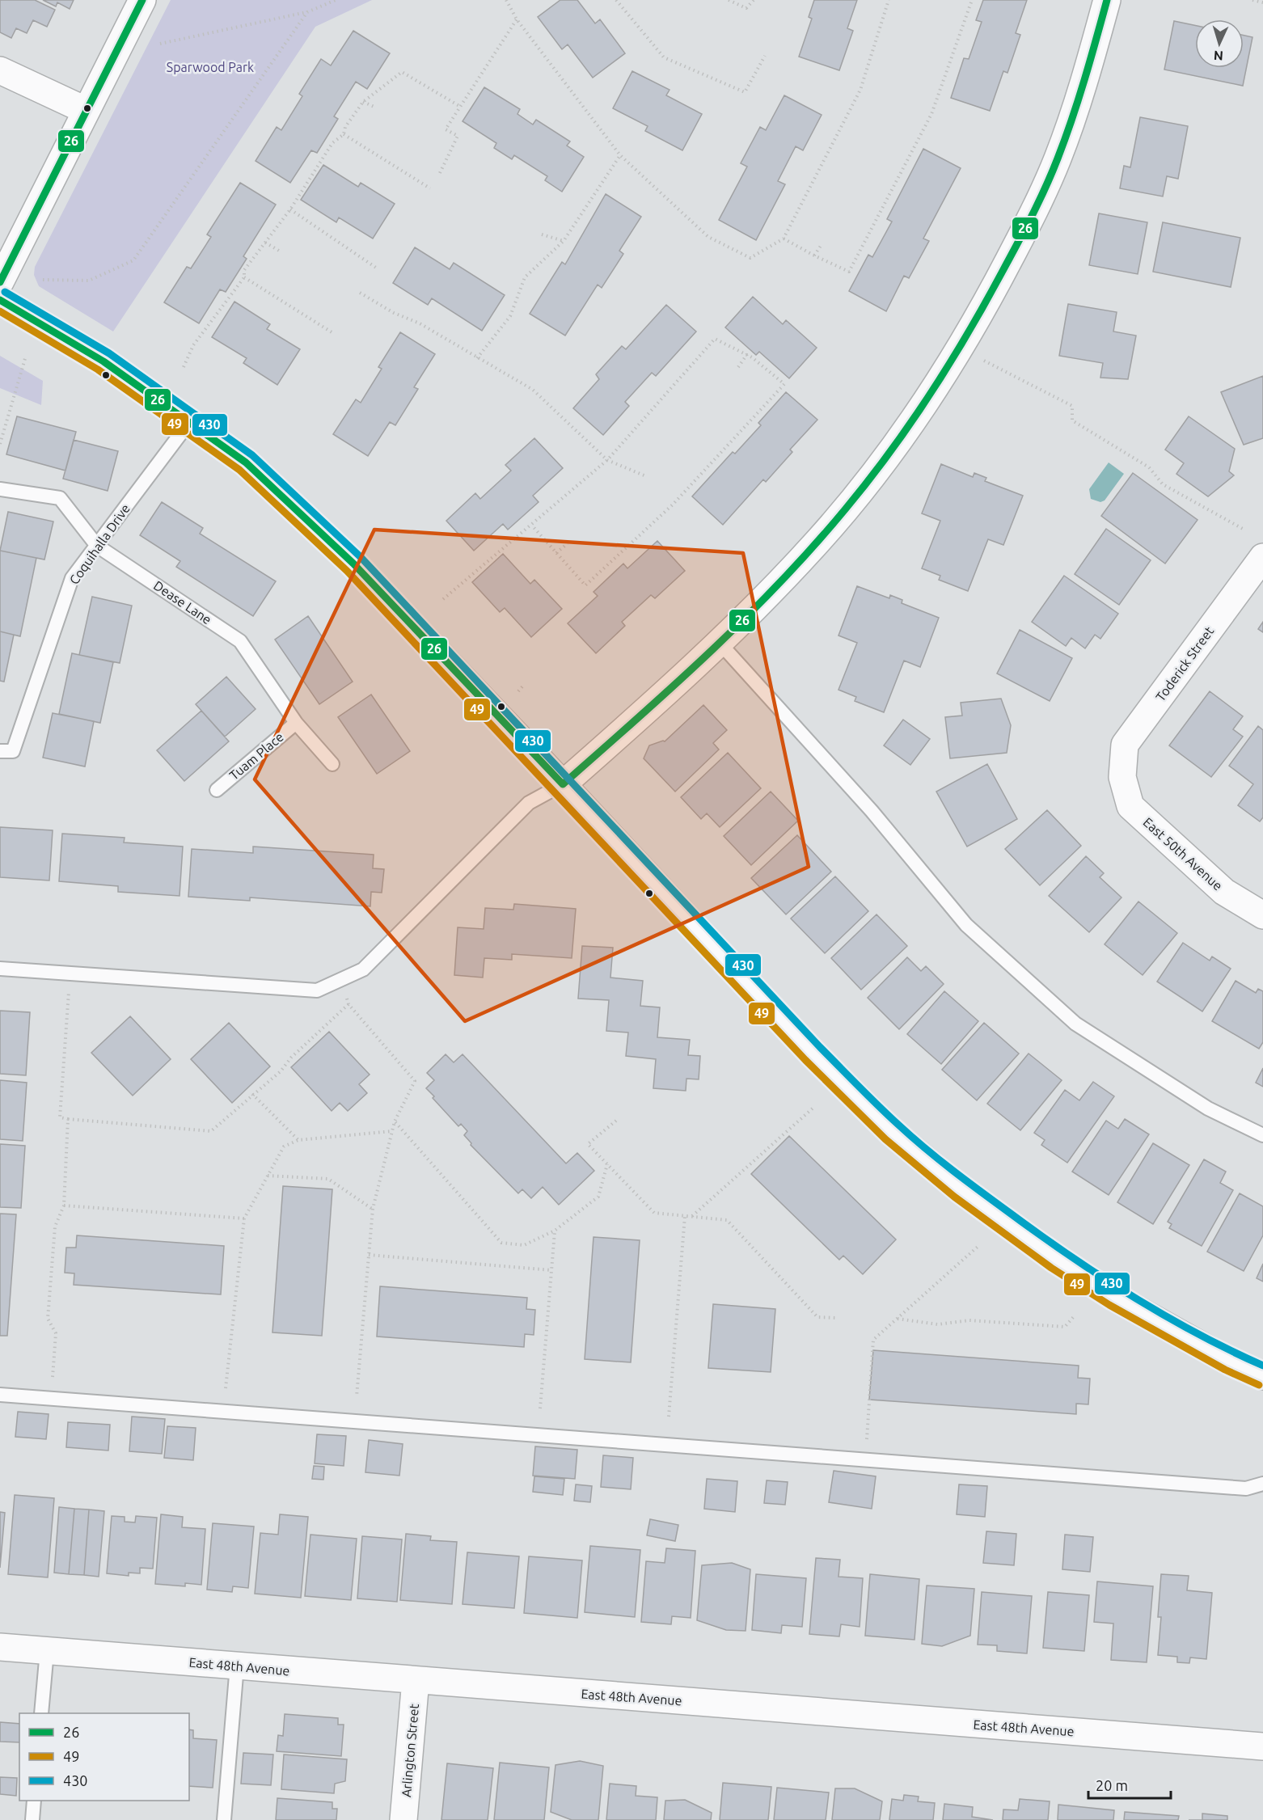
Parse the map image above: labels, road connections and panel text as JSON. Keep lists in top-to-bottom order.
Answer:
{
  "streets": {
    "street": [
      "Toderick Street",
      "East 50th Avenue",
      "East 48th Avenue",
      "Arlington Street"
    ],
    "lane": ["Coquihalla Drive", "Dease Lane", "Tuam Place"]
  },
  "crossings": [
    ["Coquihalla Drive", "Dease Lane"],
    ["Dease Lane", "Tuam Place"],
    ["Toderick Street", "East 50th Avenue"],
    ["East 48th Avenue", "Arlington Street"]
  ],
  "parks": ["Sparwood Park"],
  "lines": ["transit line 26", "transit line 430", "transit line 49"],
  "legend": ["26", "49", "430"],
  "scale_bar": "20 m",
  "north": "bottom"
}
